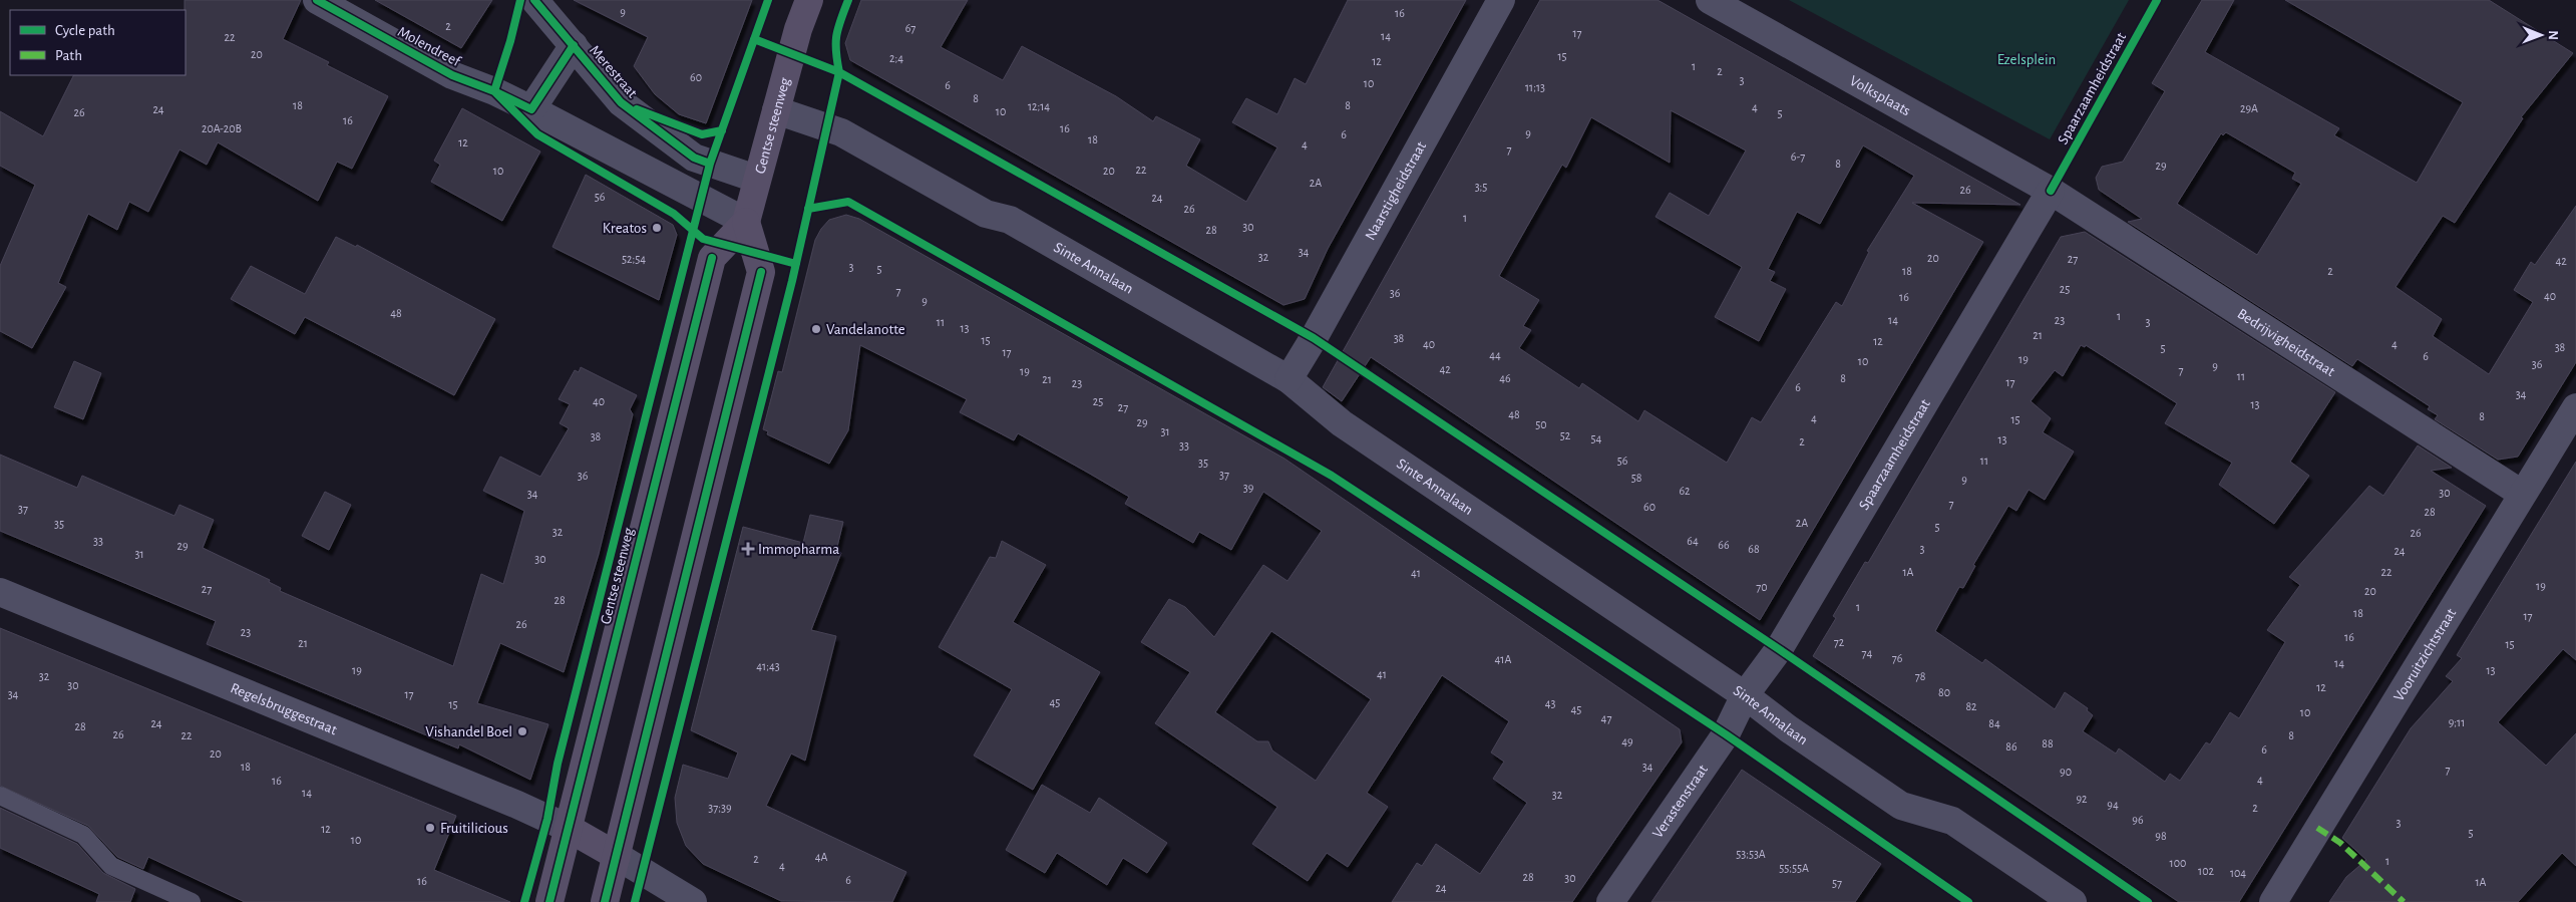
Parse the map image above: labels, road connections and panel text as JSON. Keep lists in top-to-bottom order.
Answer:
{
  "streets": {
    "main road": ["Gentse steenweg"],
    "street": [
      "Molendreef",
      "Merestraat",
      "Spaarzaamheidstraat",
      "Volksplaats",
      "Naarstigheidstraat",
      "Sinte Annalaan",
      "Bedrijvigheidstraat",
      "Vooruitzichtstraat",
      "Regelsbruggestraat",
      "Verastenstraat"
    ]
  },
  "crossings": [
    ["Molendreef", "Merestraat"],
    ["Molendreef", "Gentse steenweg"],
    ["Merestraat", "Gentse steenweg"],
    ["Spaarzaamheidstraat", "Volksplaats"],
    ["Spaarzaamheidstraat", "Sinte Annalaan"],
    ["Spaarzaamheidstraat", "Bedrijvigheidstraat"],
    ["Spaarzaamheidstraat", "Verastenstraat"],
    ["Volksplaats", "Bedrijvigheidstraat"],
    ["Gentse steenweg", "Sinte Annalaan"],
    ["Gentse steenweg", "Regelsbruggestraat"],
    ["Naarstigheidstraat", "Sinte Annalaan"],
    ["Sinte Annalaan", "Verastenstraat"],
    ["Bedrijvigheidstraat", "Vooruitzichtstraat"]
  ],
  "parks": ["Ezelsplein"],
  "places": {
    "other": [
      "Kreatos",
      "Vandelanotte",
      "Vishandel Boel",
      "Fruitilicious"
    ],
    "health": ["Immopharma"]
  },
  "house_numbers": [
    "9",
    "16",
    "2",
    "67",
    "17",
    "14",
    "22",
    "20",
    "15",
    "2;4",
    "12",
    "1",
    "2",
    "60",
    "3",
    "10",
    "6",
    "11;13",
    "8",
    "18",
    "8",
    "12;14",
    "4",
    "29A",
    "24",
    "10",
    "26",
    "5",
    "16",
    "20A-20B",
    "16",
    "9",
    "6",
    "18",
    "12",
    "4",
    "7",
    "6-7",
    "8",
    "29",
    "22",
    "10",
    "20",
    "2A",
    "3;5",
    "26",
    "56",
    "24",
    "26",
    "1",
    "30",
    "28",
    "34",
    "32",
    "20",
    "52;54",
    "27",
    "42",
    "3",
    "5",
    "18",
    "2",
    "25",
    "7",
    "36",
    "40",
    "16",
    "9",
    "48",
    "1",
    "14",
    "23",
    "11",
    "3",
    "13",
    "21",
    "38",
    "15",
    "12",
    "40",
    "4",
    "38",
    "5",
    "17",
    "44",
    "6",
    "19",
    "10",
    "36",
    "9",
    "42",
    "7",
    "19",
    "11",
    "46",
    "8",
    "21",
    "17",
    "23",
    "6",
    "34",
    "40",
    "25",
    "13",
    "27",
    "48",
    "8",
    "4",
    "15",
    "29",
    "50",
    "31",
    "52",
    "38",
    "54",
    "13",
    "2",
    "33",
    "56",
    "11",
    "35",
    "37",
    "36",
    "58",
    "9",
    "39",
    "62",
    "30",
    "34",
    "7",
    "60",
    "37",
    "28",
    "2A",
    "35",
    "5",
    "32",
    "26",
    "33",
    "64",
    "66",
    "29",
    "68",
    "3",
    "24",
    "31",
    "30",
    "1A",
    "22",
    "41",
    "19",
    "70",
    "27",
    "20",
    "28",
    "1",
    "18",
    "17",
    "26",
    "23",
    "16",
    "72",
    "21",
    "15",
    "74",
    "76",
    "41A",
    "14",
    "41;43",
    "19",
    "13",
    "41",
    "32",
    "78",
    "30",
    "12",
    "80",
    "34",
    "17",
    "45",
    "43",
    "15",
    "82",
    "45",
    "10",
    "47",
    "9;11",
    "24",
    "84",
    "28",
    "26",
    "22",
    "8",
    "49",
    "88",
    "86",
    "6",
    "20",
    "18",
    "34",
    "7",
    "90",
    "4",
    "16",
    "14",
    "32",
    "92",
    "94",
    "37;39",
    "2",
    "96",
    "3",
    "12",
    "5",
    "98",
    "10",
    "53;53A",
    "4A",
    "2",
    "1",
    "100",
    "4",
    "55;55A",
    "102",
    "104",
    "28",
    "30",
    "6",
    "16",
    "1A",
    "57",
    "24"
  ],
  "legend": ["Cycle path", "Path"],
  "north": "right"
}
